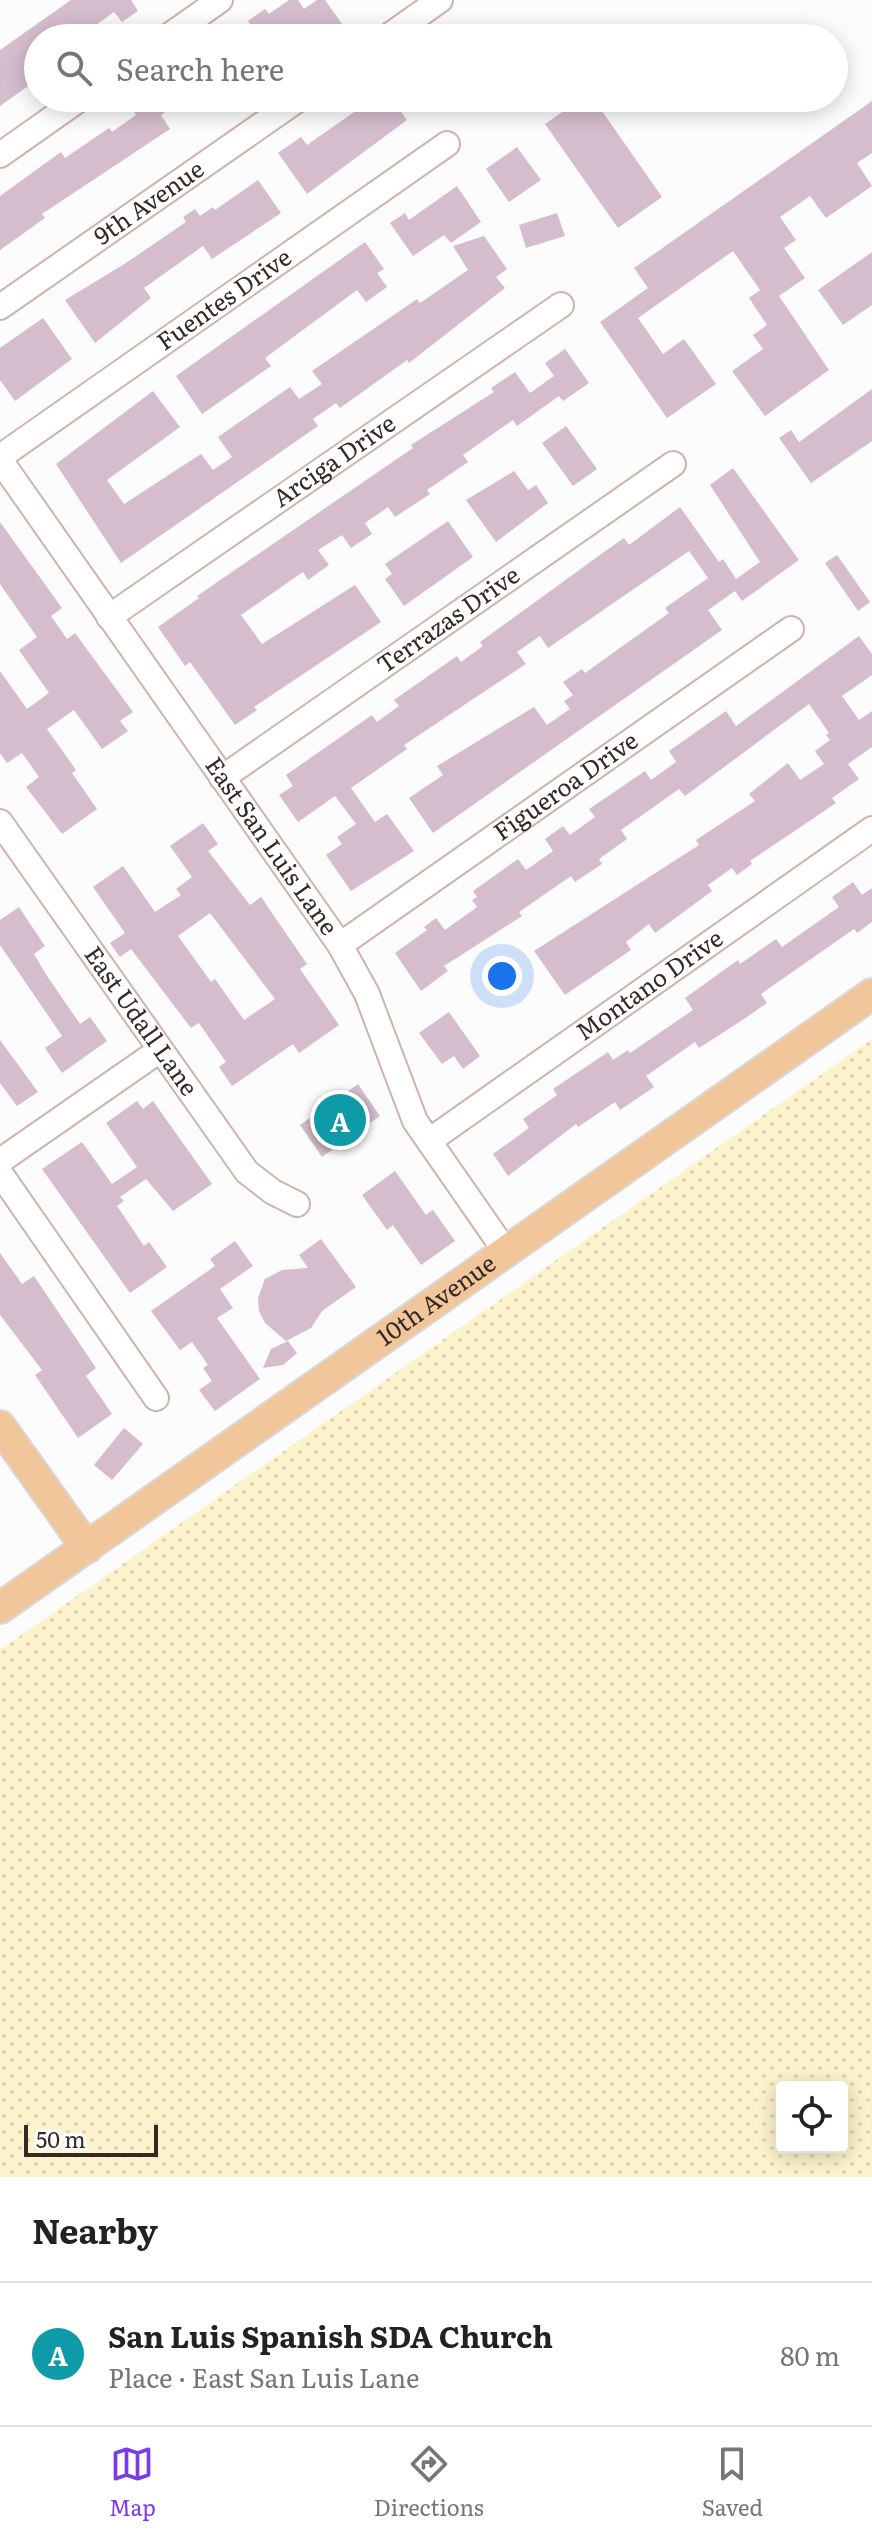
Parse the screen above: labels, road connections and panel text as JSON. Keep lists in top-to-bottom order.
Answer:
{
  "streets": {
    "main road": ["10th Avenue"],
    "street": [
      "9th Avenue",
      "Fuentes Drive",
      "Arciga Drive",
      "Terrazas Drive",
      "Figueroa Drive",
      "East San Luis Lane",
      "Montano Drive",
      "East Udall Lane"
    ]
  },
  "crossings": [
    ["Fuentes Drive", "East San Luis Lane"],
    ["Arciga Drive", "East San Luis Lane"],
    ["Terrazas Drive", "East San Luis Lane"],
    ["Figueroa Drive", "East San Luis Lane"],
    ["East San Luis Lane", "Montano Drive"],
    ["East San Luis Lane", "10th Avenue"]
  ],
  "scale_bar": "50 m",
  "page": {
    "search": "Search here",
    "pins": "A",
    "scale": "50 m",
    "heading": "Nearby",
    "list": [
      {
        "mark": "A",
        "name": "San Luis Spanish SDA Church",
        "note": "Place · East San Luis Lane",
        "value": "80 m"
      }
    ],
    "nav": ["Map", "Directions", "Saved"]
  }
}
